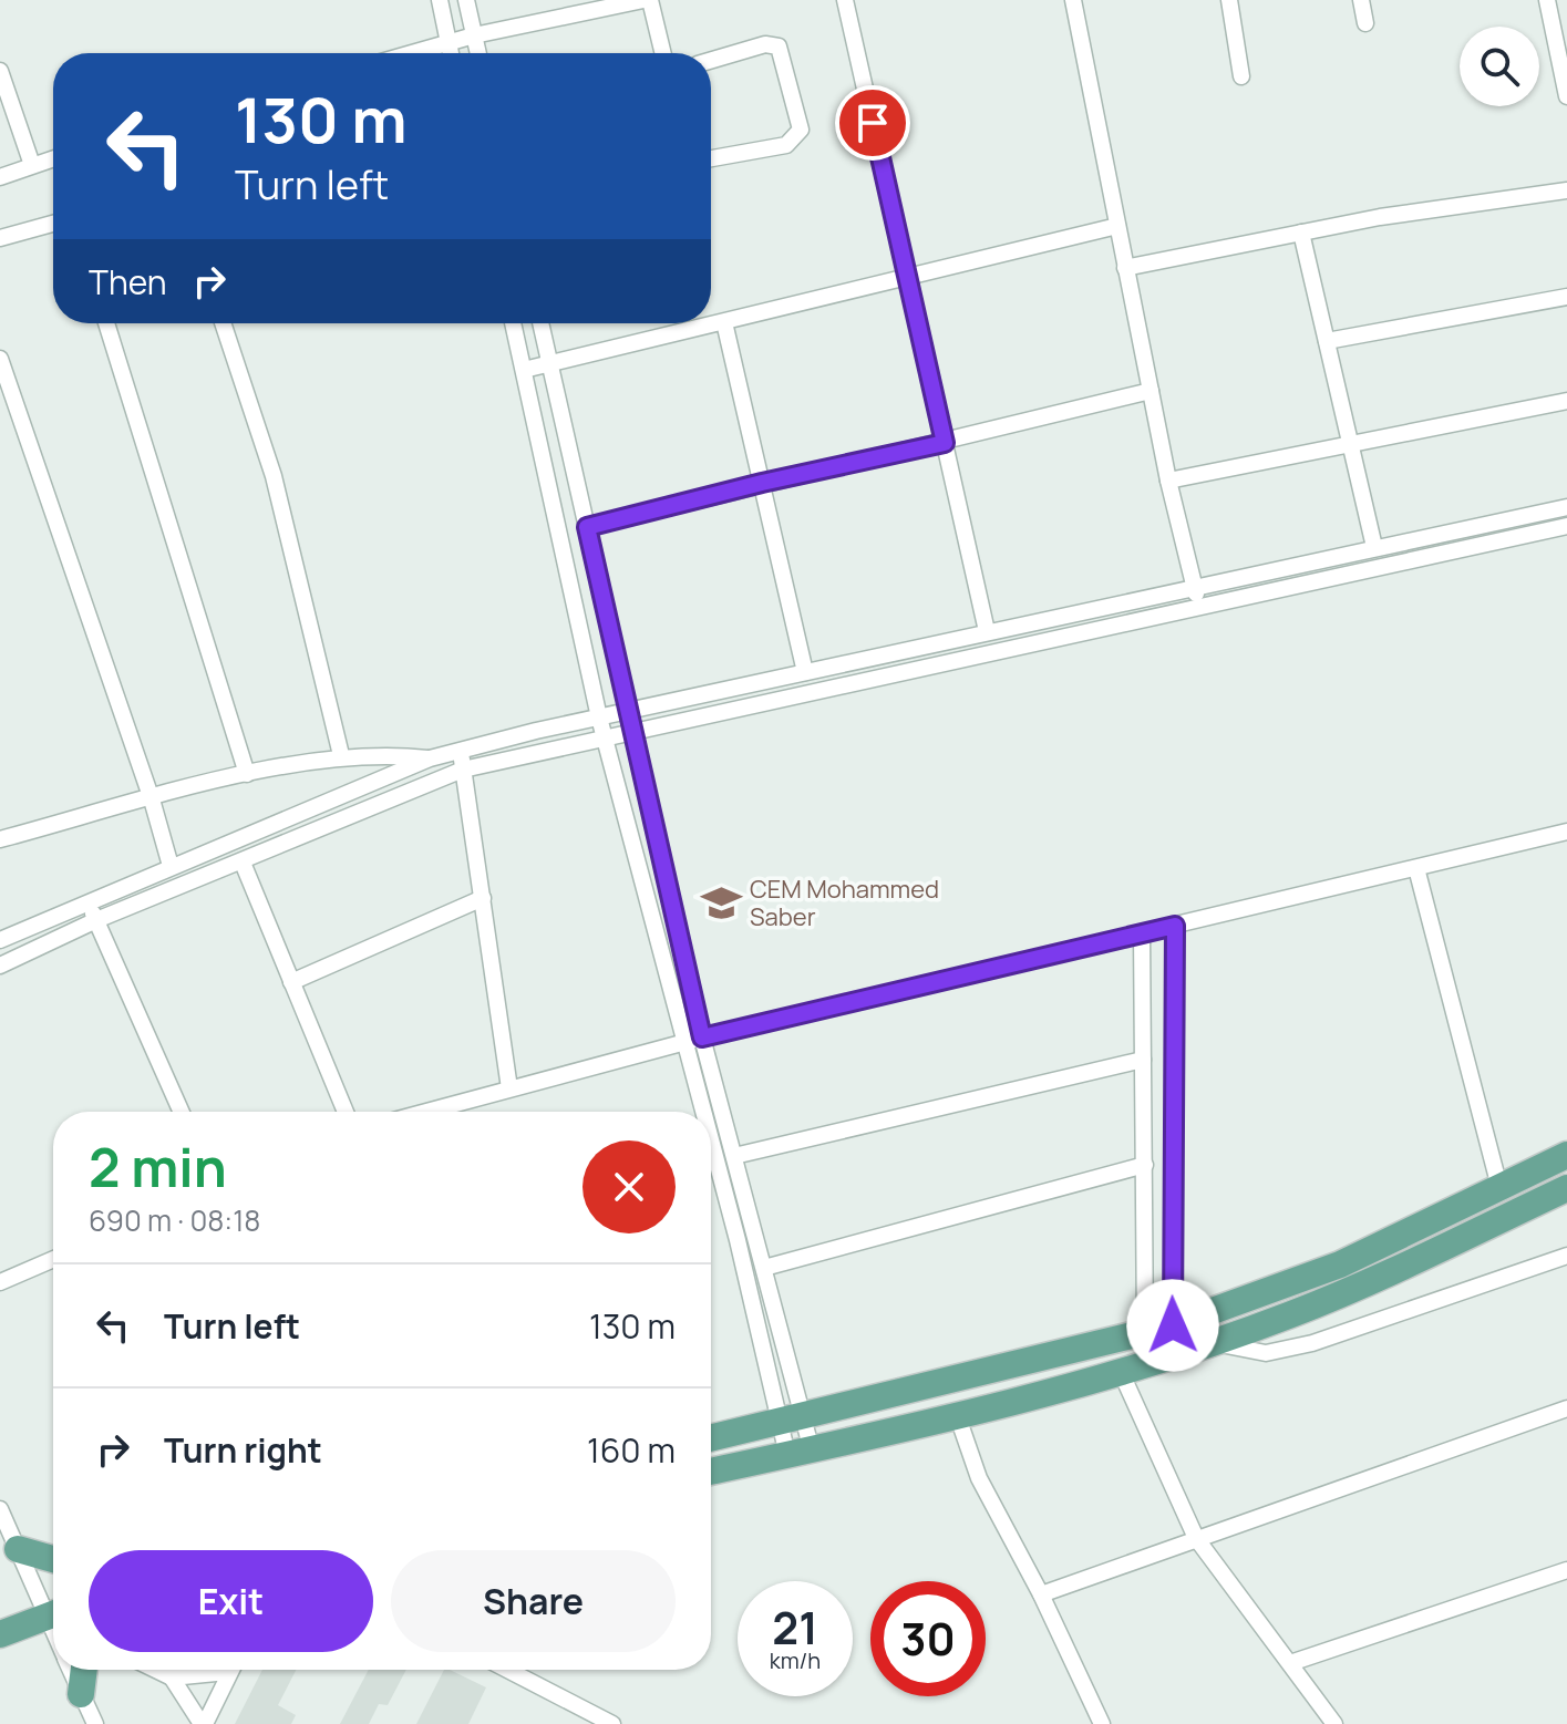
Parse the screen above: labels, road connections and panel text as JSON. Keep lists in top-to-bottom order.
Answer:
{
  "places": {
    "school or university": ["CEM Mohammed Saber"]
  },
  "page": {
    "turn": ["130 m", "Turn left"],
    "then": "Then",
    "heading": ["2 min", "690 m · 08:18"],
    "list": [
      {
        "name": "Turn left",
        "value": "130 m"
      },
      {
        "name": "Turn right",
        "value": "160 m"
      }
    ],
    "buttons": ["Exit", "Share"],
    "speed": "21 km/h",
    "limit": "30"
  }
}
